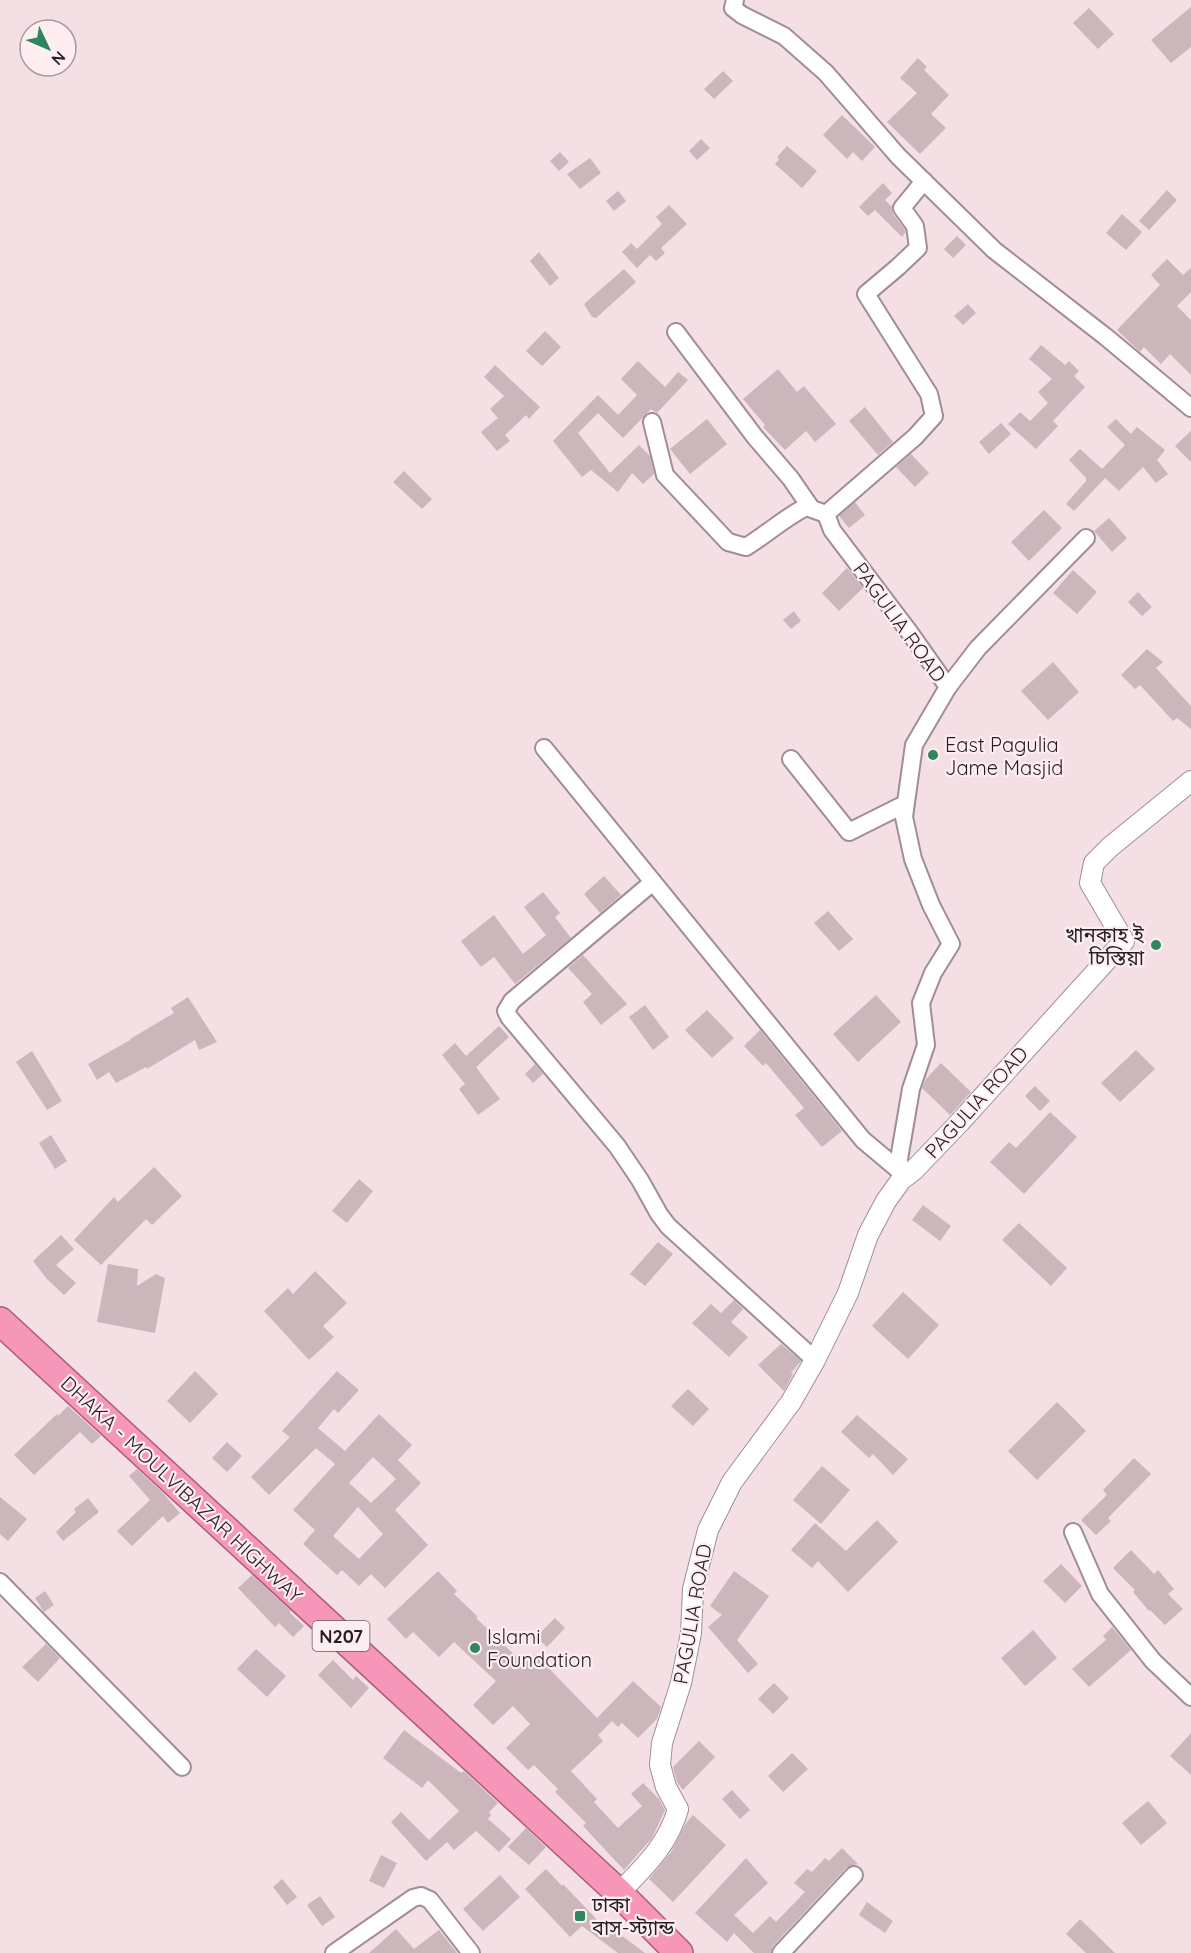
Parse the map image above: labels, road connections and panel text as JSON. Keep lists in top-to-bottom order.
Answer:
{
  "streets": {
    "highway": ["DHAKA - MOULVIBAZAR HIGHWAY", "N207"],
    "street": ["PAGULIA ROAD"]
  },
  "crossings": [
    ["PAGULIA ROAD", "DHAKA - MOULVIBAZAR HIGHWAY"]
  ],
  "places": {
    "other": ["East Pagulia Jame Masjid", "খানকাহ ই চিস্তিয়া", "Islami Foundation"],
    "transit": ["ঢাকা বাস-স্ট্যান্ড"]
  },
  "north": "bottom right"
}
